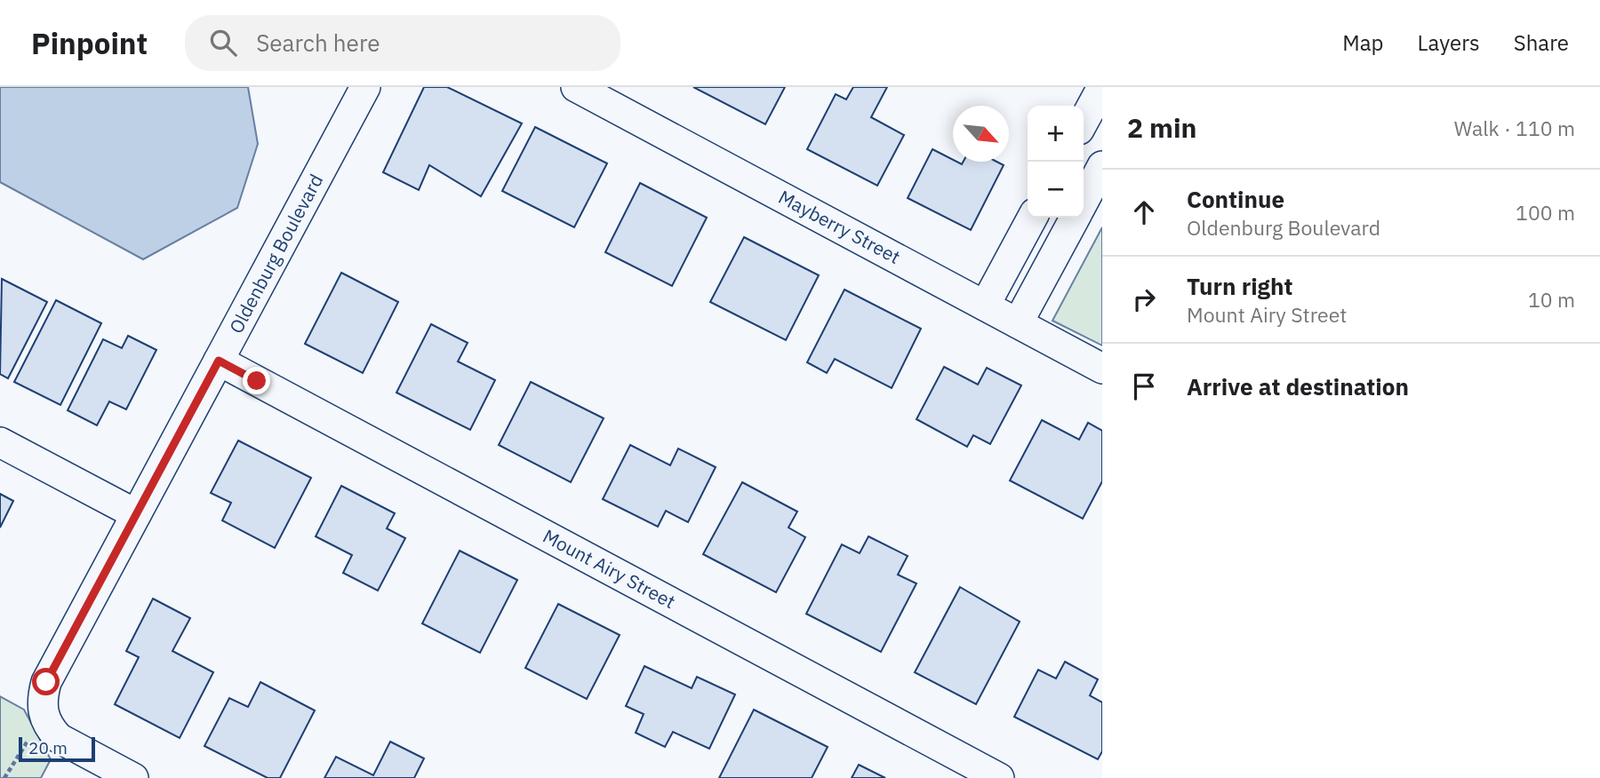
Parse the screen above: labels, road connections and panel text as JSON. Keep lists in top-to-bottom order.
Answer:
{
  "streets": {
    "street": ["Mayberry Street", "Oldenburg Boulevard", "Mount Airy Street"]
  },
  "crossings": [
    ["Oldenburg Boulevard", "Mount Airy Street"]
  ],
  "scale_bar": "20 m",
  "north": "bottom right",
  "page": {
    "header": "Pinpoint",
    "search": "Search here",
    "nav": ["Map", "Layers", "Share"],
    "heading": ["2 min", "Walk · 110 m"],
    "map_buttons": ["+", "−"],
    "list": [
      ["Continue", "Oldenburg Boulevard", "100 m"],
      ["Turn right", "Mount Airy Street", "10 m"],
      "Arrive at destination"
    ],
    "scale": "20 m"
  }
}
